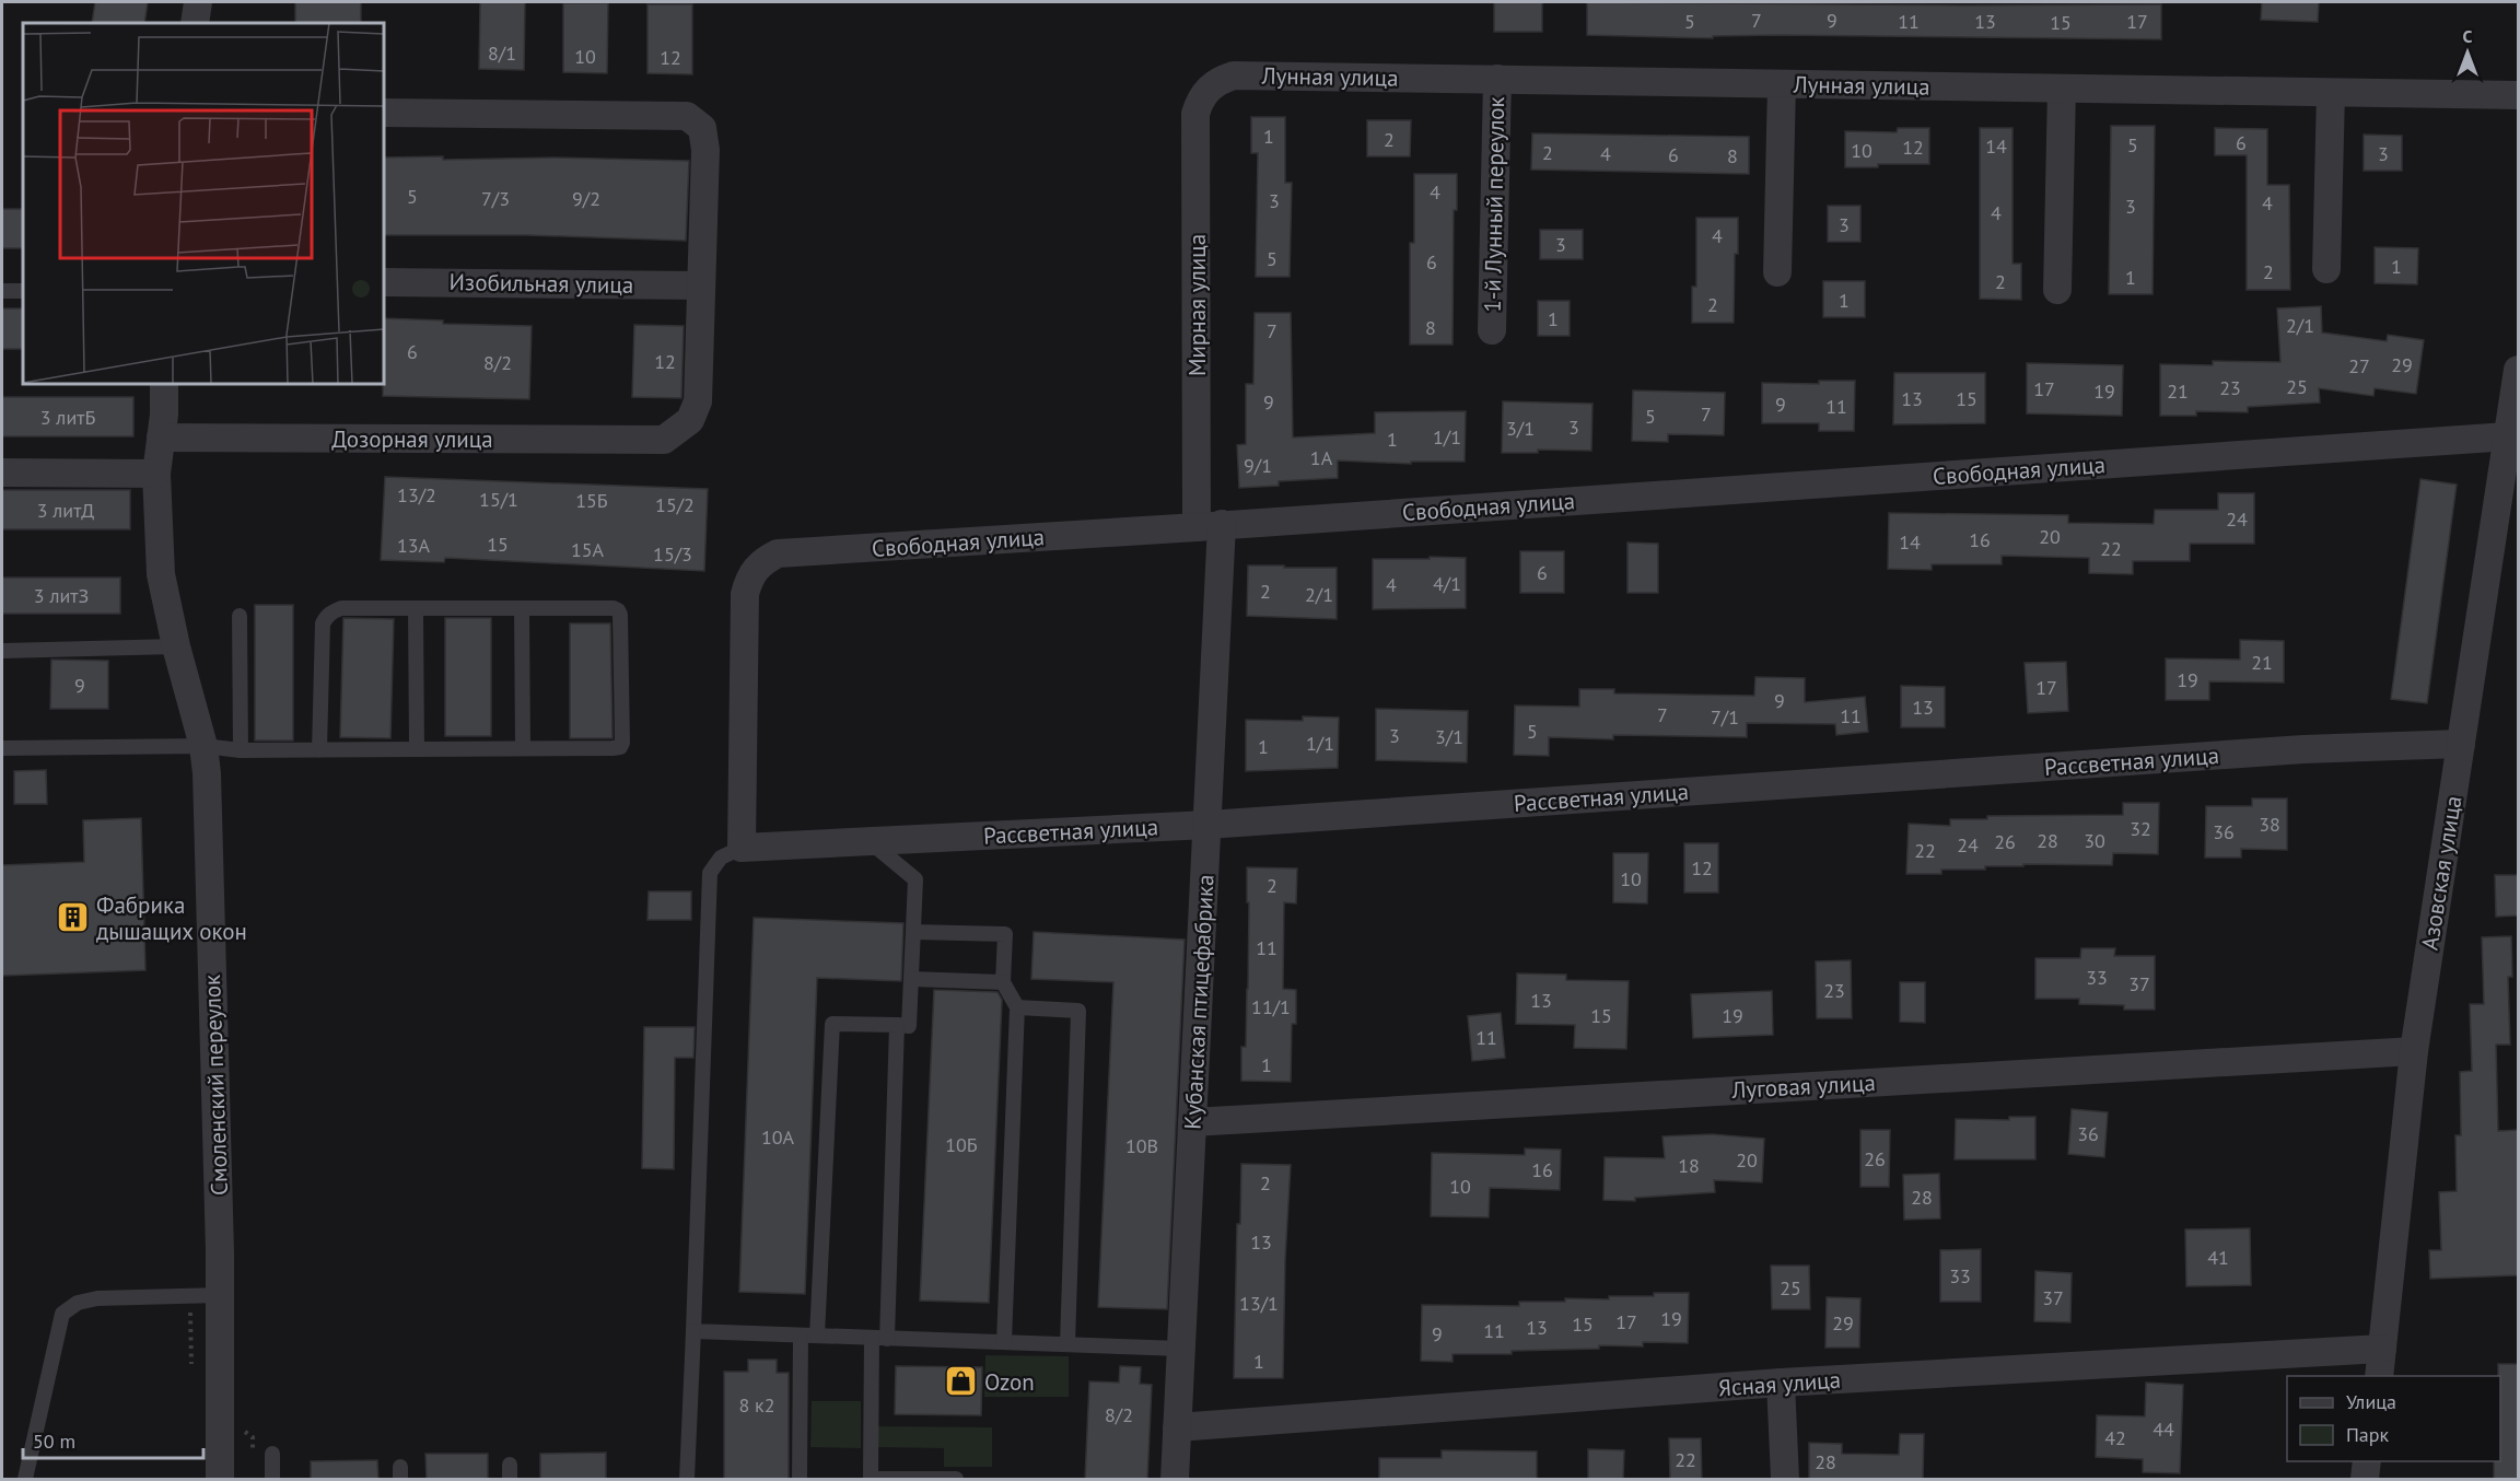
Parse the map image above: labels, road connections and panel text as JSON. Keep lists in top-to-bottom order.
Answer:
{
  "streets": {
    "street": [
      "Лунная улица",
      "1-й Лунный переулок",
      "Изобильная улица",
      "Мирная улица",
      "Дозорная улица",
      "Свободная улица",
      "Рассветная улица",
      "Азовская улица",
      "Кубанская птицефабрика",
      "Смоленский переулок",
      "Луговая улица",
      "Ясная улица"
    ]
  },
  "crossings": [
    ["Лунная улица", "1-й Лунный переулок"],
    ["Лунная улица", "Мирная улица"],
    ["Изобильная улица", "Дозорная улица"],
    ["Мирная улица", "Свободная улица"],
    ["Мирная улица", "Кубанская птицефабрика"],
    ["Дозорная улица", "Смоленский переулок"],
    ["Свободная улица", "Рассветная улица"],
    ["Свободная улица", "Азовская улица"],
    ["Свободная улица", "Кубанская птицефабрика"],
    ["Рассветная улица", "Азовская улица"],
    ["Рассветная улица", "Кубанская птицефабрика"],
    ["Азовская улица", "Луговая улица"],
    ["Азовская улица", "Ясная улица"],
    ["Кубанская птицефабрика", "Луговая улица"],
    ["Кубанская птицефабрика", "Ясная улица"]
  ],
  "places": {
    "building": ["Фабрика дышащих окон"],
    "shop": ["Ozon"]
  },
  "house_numbers": [
    "7",
    "9",
    "5",
    "11",
    "13",
    "17",
    "15",
    "8/1",
    "10",
    "12",
    "1",
    "2",
    "6",
    "5",
    "14",
    "12",
    "10",
    "2",
    "4",
    "3",
    "6",
    "8",
    "4",
    "5",
    "7/3",
    "9/2",
    "3",
    "4",
    "3",
    "4",
    "3",
    "4",
    "3",
    "5",
    "6",
    "1",
    "2",
    "1",
    "2",
    "1",
    "2",
    "1",
    "2/1",
    "8",
    "7",
    "6",
    "12",
    "8/2",
    "29",
    "27",
    "25",
    "23",
    "17",
    "19",
    "21",
    "13",
    "15",
    "9",
    "9",
    "11",
    "7",
    "5",
    "3 литБ",
    "3",
    "3/1",
    "1/1",
    "1",
    "1А",
    "9/1",
    "13/2",
    "15/1",
    "15Б",
    "15/2",
    "3 литД",
    "24",
    "20",
    "16",
    "14",
    "15",
    "13А",
    "22",
    "15А",
    "15/3",
    "6",
    "4/1",
    "4",
    "2",
    "2/1",
    "3 литЗ",
    "21",
    "19",
    "9",
    "17",
    "9",
    "13",
    "7",
    "11",
    "7/1",
    "5",
    "3",
    "3/1",
    "1/1",
    "1",
    "38",
    "32",
    "36",
    "28",
    "30",
    "26",
    "24",
    "22",
    "12",
    "10",
    "2",
    "11",
    "33",
    "37",
    "23",
    "13",
    "11/1",
    "15",
    "19",
    "11",
    "1",
    "36",
    "10А",
    "10Б",
    "10В",
    "26",
    "20",
    "18",
    "16",
    "2",
    "10",
    "28",
    "13",
    "41",
    "33",
    "25",
    "37",
    "13/1",
    "19",
    "17",
    "29",
    "15",
    "13",
    "11",
    "9",
    "1",
    "8 к2",
    "8/2",
    "44",
    "42",
    "22",
    "28"
  ],
  "legend": ["Улица", "Парк"],
  "scale_bar": "50 m",
  "north": "top"
}
